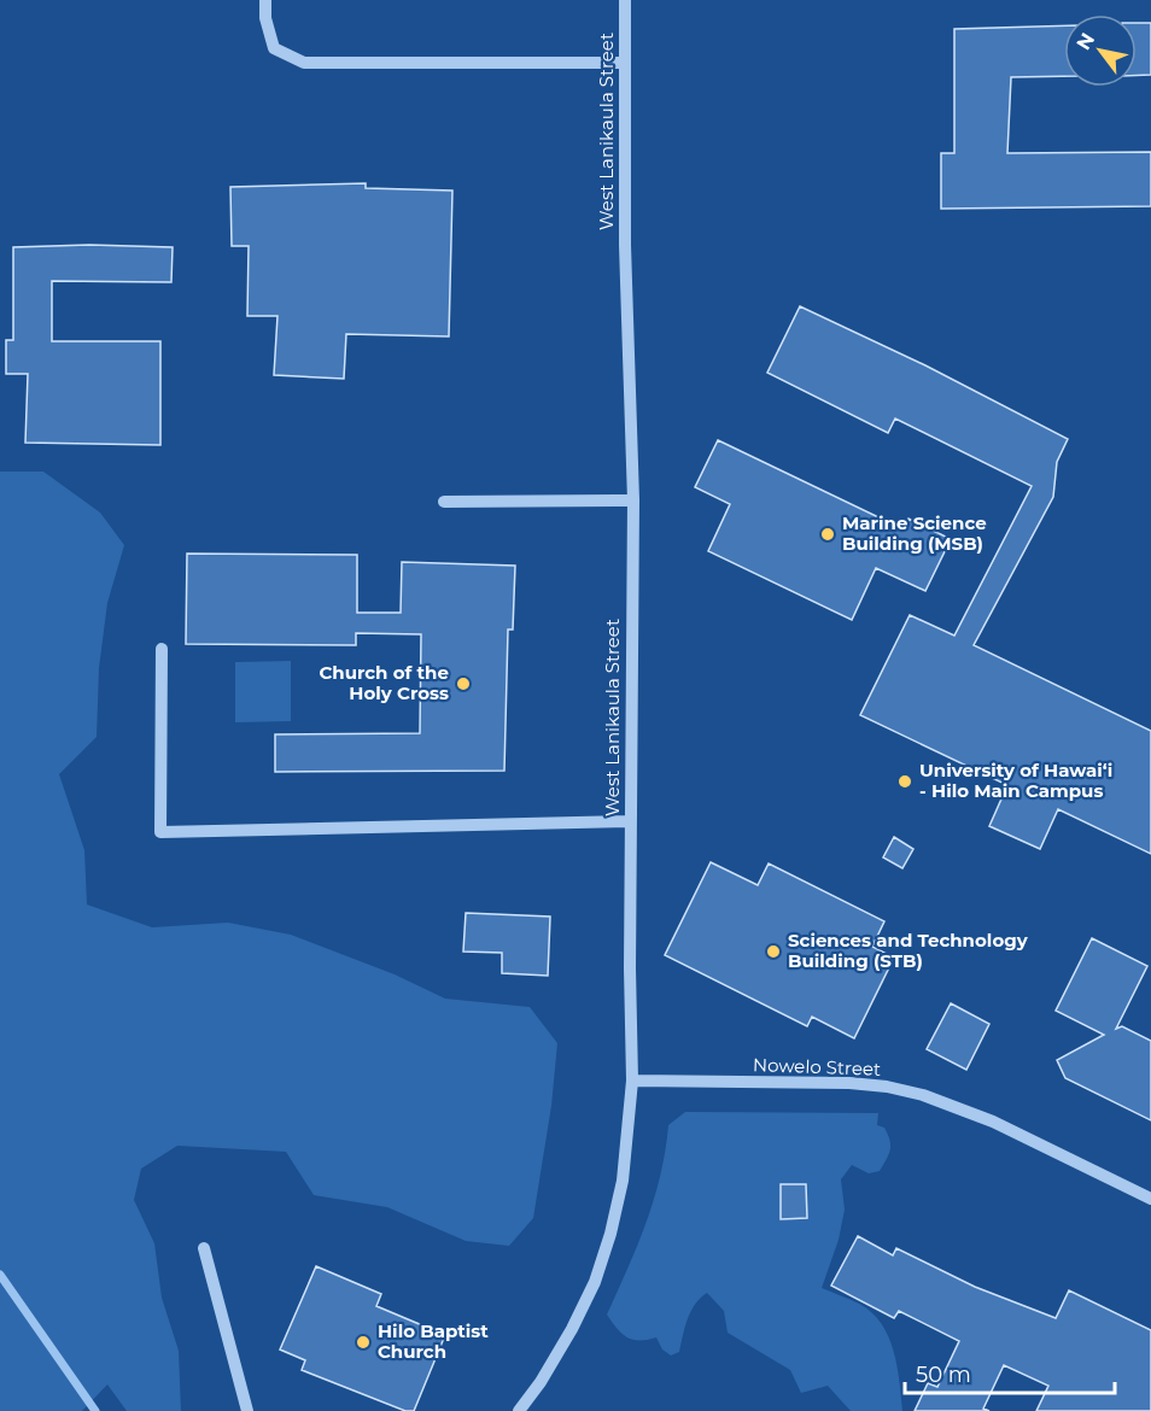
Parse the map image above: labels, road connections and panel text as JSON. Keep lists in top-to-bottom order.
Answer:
{
  "streets": {
    "street": ["West Lanikaula Street", "Nowelo Street"]
  },
  "crossings": [
    ["West Lanikaula Street", "Nowelo Street"]
  ],
  "places": [
    "Marine Science Building (MSB)",
    "Church of the Holy Cross",
    "University of Hawaiʻi - Hilo Main Campus",
    "Sciences and Technology Building (STB)",
    "Hilo Baptist Church"
  ],
  "scale_bar": "50 m",
  "north": "top left"
}
